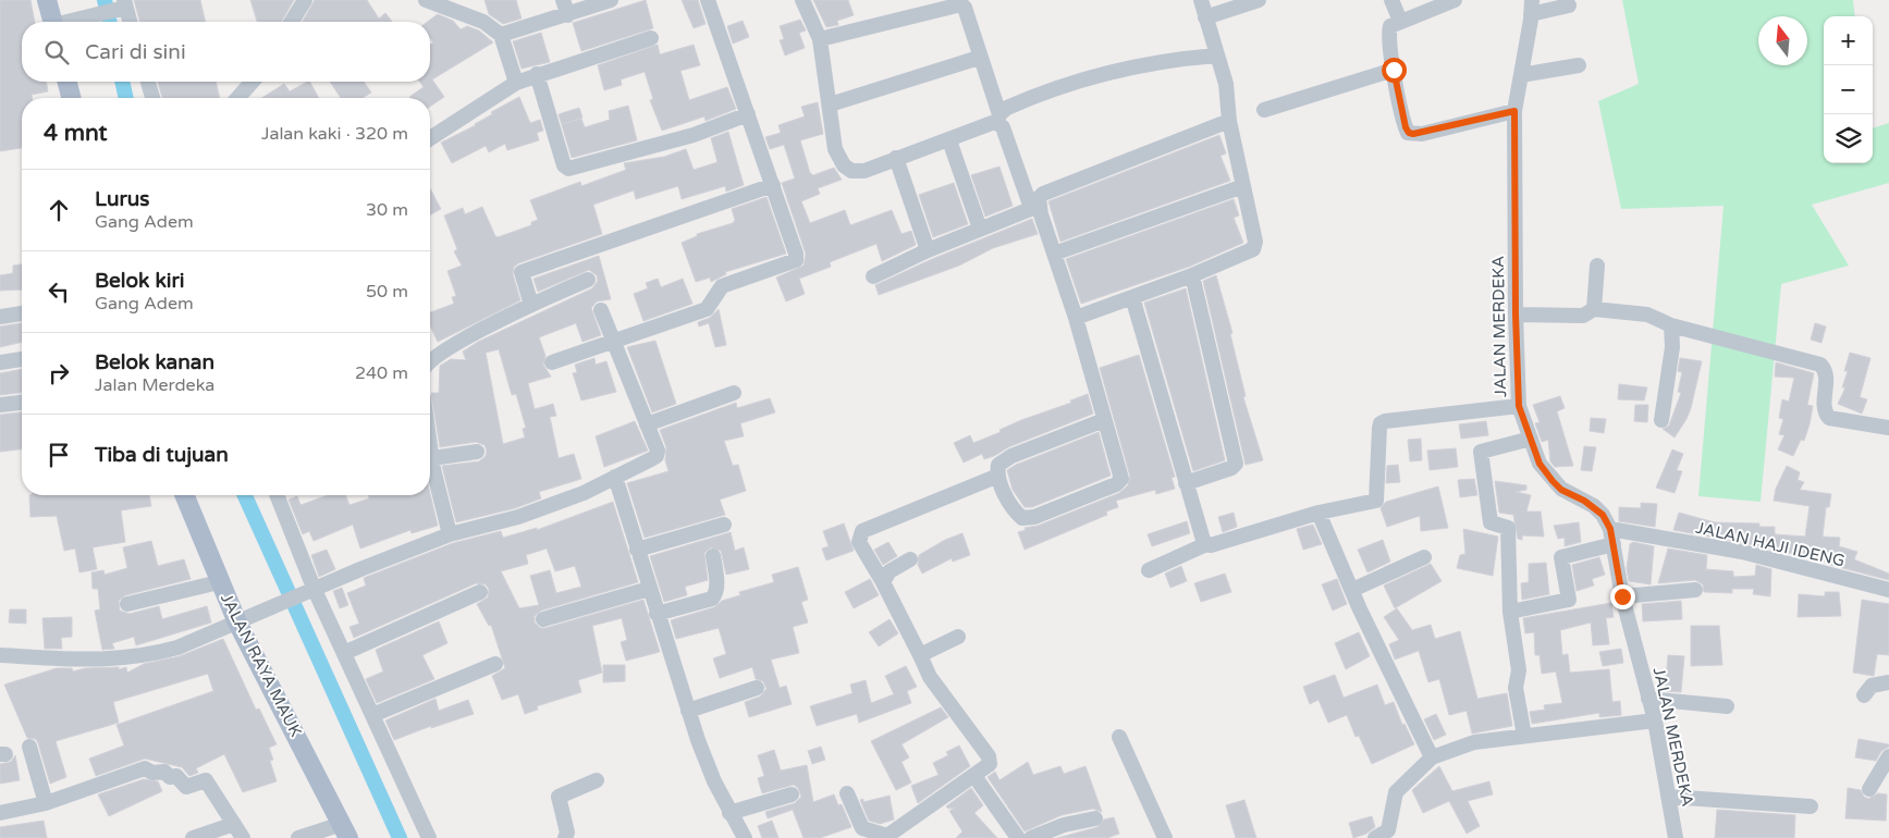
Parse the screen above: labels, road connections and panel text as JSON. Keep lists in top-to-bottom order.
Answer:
{
  "streets": {
    "main road": ["JALAN RAYA MAUK"],
    "street": ["JALAN MERDEKA", "JALAN HAJI IDENG"]
  },
  "crossings": [
    ["JALAN MERDEKA", "JALAN HAJI IDENG"]
  ],
  "north": "top",
  "page": {
    "map_buttons": ["+", "−"],
    "search": "Cari di sini",
    "heading": ["4 mnt", "Jalan kaki · 320 m"],
    "list": [
      ["Lurus", "Gang Adem", "30 m"],
      ["Belok kiri", "Gang Adem", "50 m"],
      ["Belok kanan", "Jalan Merdeka", "240 m"],
      "Tiba di tujuan"
    ]
  }
}
